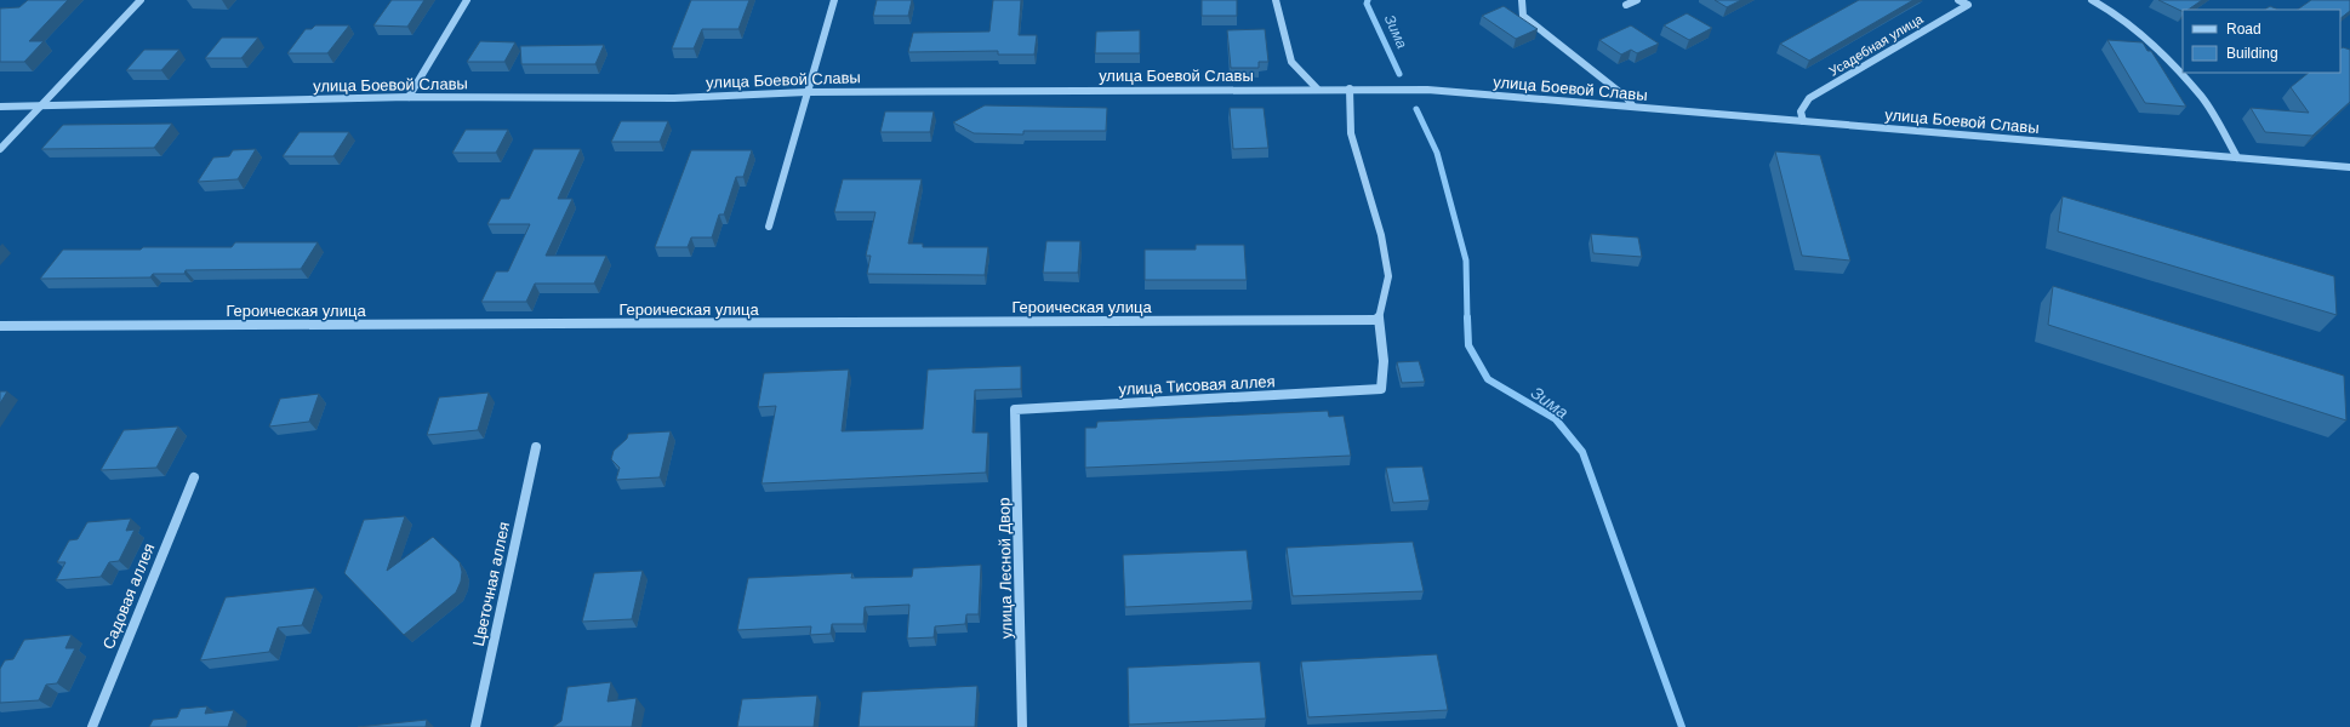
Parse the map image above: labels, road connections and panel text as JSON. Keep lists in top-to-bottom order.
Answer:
{
  "streets": {
    "street": [
      "Усадебная улица",
      "улица Боевой Славы",
      "Героическая улица",
      "улица Тисовая аллея",
      "улица Лесной Двор",
      "Цветочная аллея",
      "Садовая аллея"
    ]
  },
  "crossings": [
    ["Усадебная улица", "улица Боевой Славы"],
    ["Героическая улица", "улица Тисовая аллея"],
    ["улица Тисовая аллея", "улица Лесной Двор"]
  ],
  "water": ["Зима"],
  "legend": ["Road", "Building"]
}
